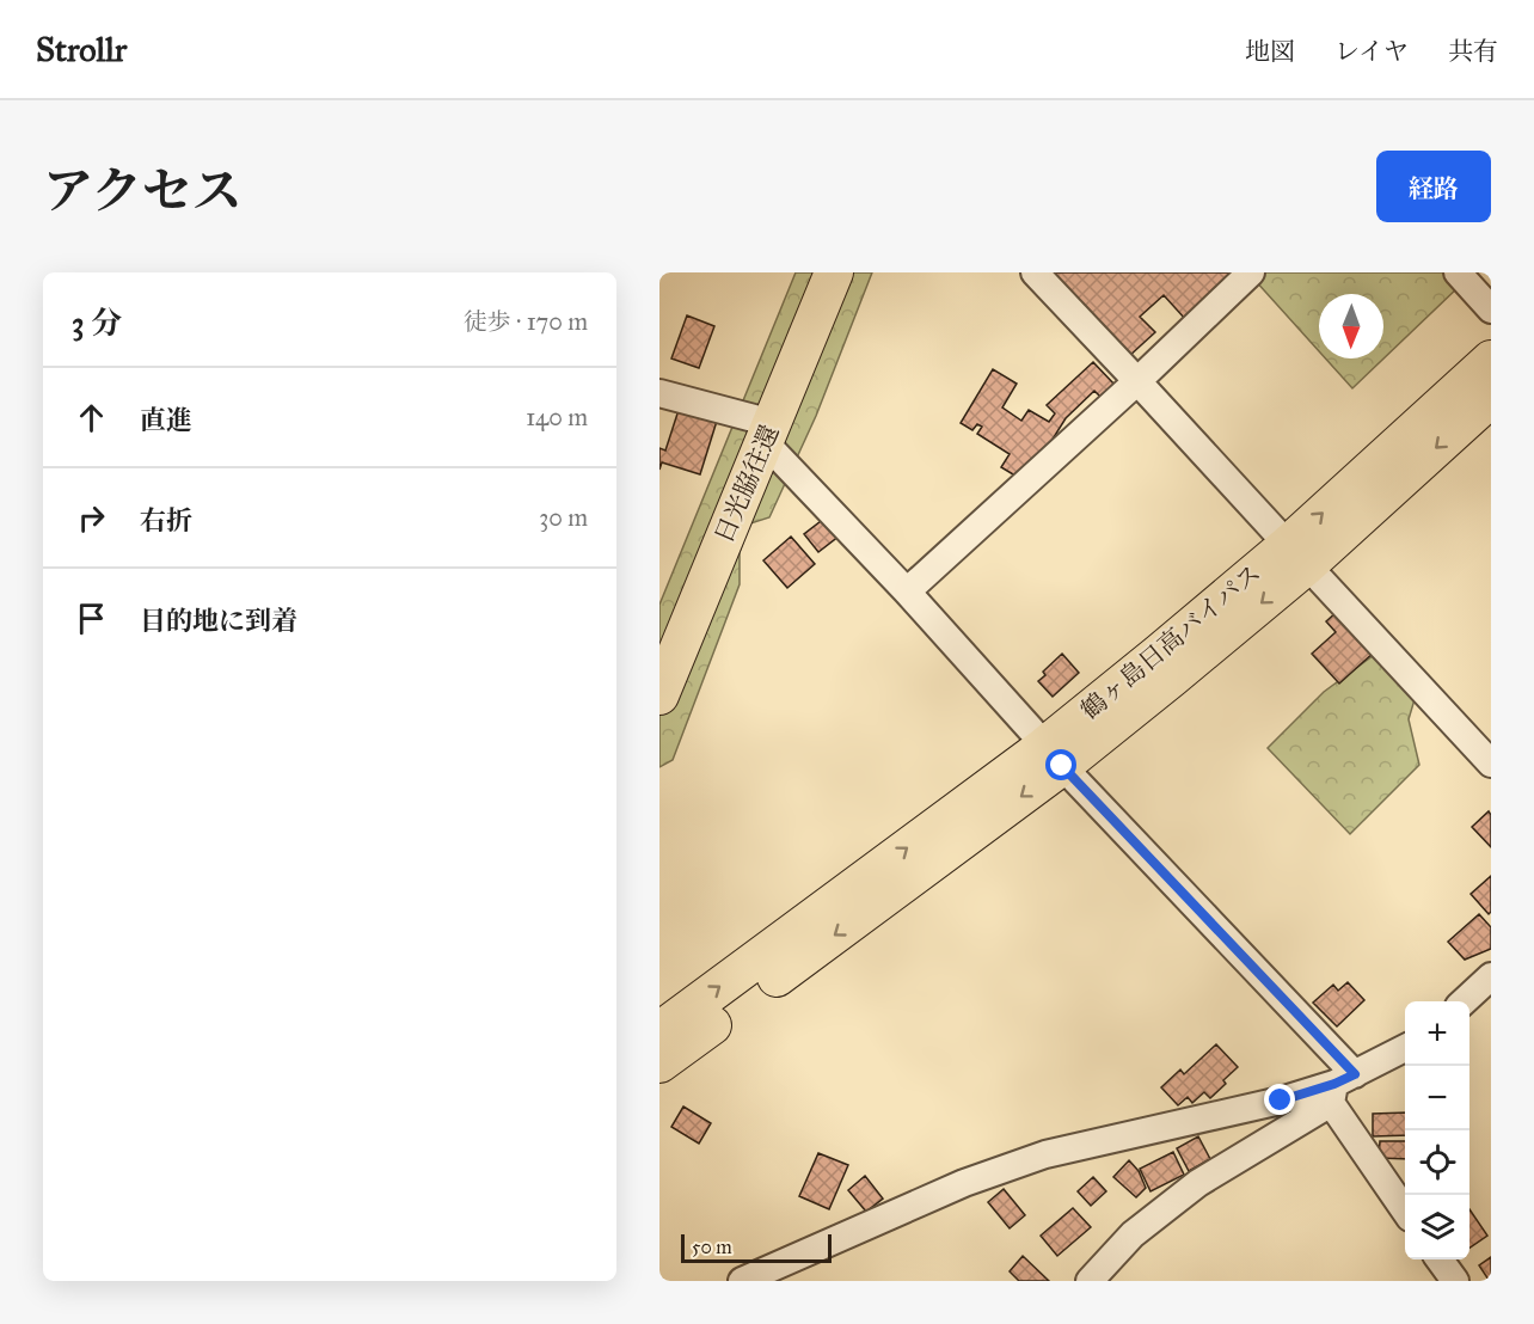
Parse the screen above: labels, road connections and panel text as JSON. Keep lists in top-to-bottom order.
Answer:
{
  "streets": {
    "highway": ["日光脇往還", "鶴ヶ島日高バイパス"]
  },
  "scale_bar": "50 m",
  "north": "bottom",
  "page": {
    "header": "Strollr",
    "nav": ["地図", "レイヤ", "共有"],
    "title": "アクセス",
    "buttons": "経路",
    "heading": ["3 分", "徒歩 · 170 m"],
    "list": [
      ["直進", "140 m"],
      ["右折", "30 m"],
      "目的地に到着"
    ],
    "map_buttons": ["+", "−"],
    "scale": "50 m"
  }
}
